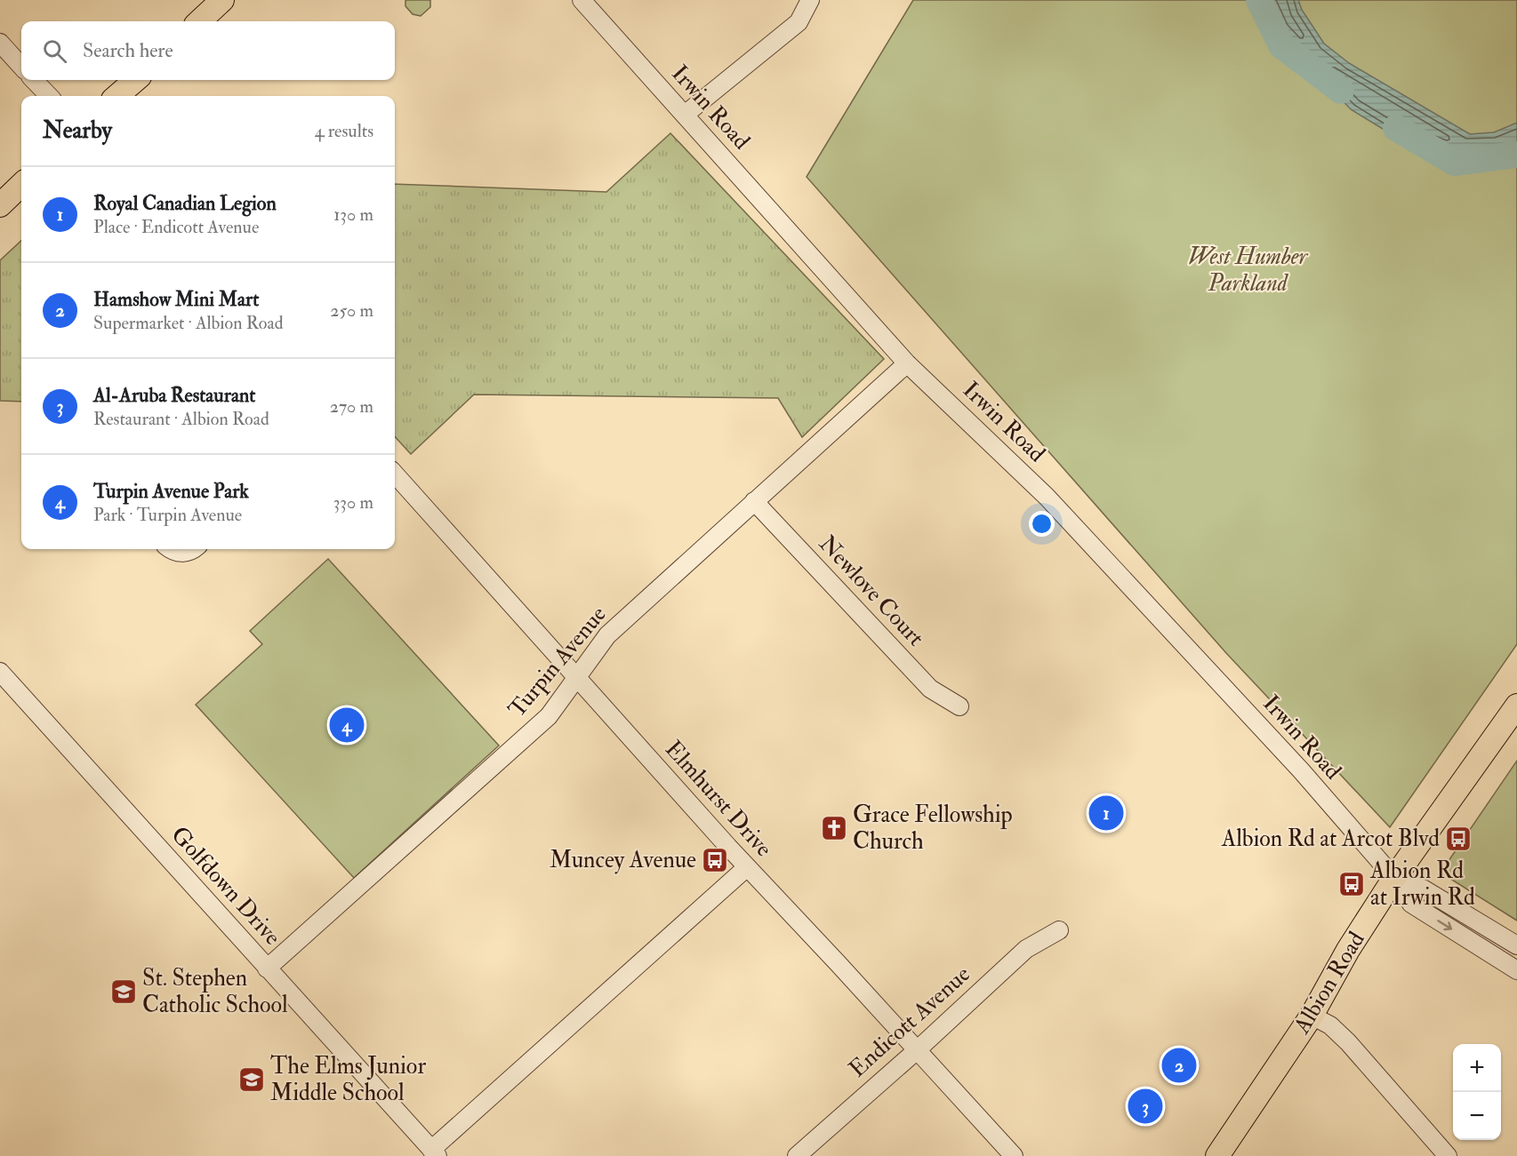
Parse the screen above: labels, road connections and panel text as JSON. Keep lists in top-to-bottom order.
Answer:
{
  "streets": {
    "main road": ["Albion Road"],
    "street": [
      "Irwin Road",
      "Newlove Court",
      "Turpin Avenue",
      "Elmhurst Drive",
      "Golfdown Drive",
      "Endicott Avenue"
    ]
  },
  "crossings": [
    ["Irwin Road", "Turpin Avenue"],
    ["Irwin Road", "Albion Road"],
    ["Newlove Court", "Turpin Avenue"],
    ["Turpin Avenue", "Elmhurst Drive"],
    ["Turpin Avenue", "Golfdown Drive"],
    ["Elmhurst Drive", "Endicott Avenue"]
  ],
  "parks": ["West Humber Parkland"],
  "places": {
    "church": ["Grace Fellowship Church"],
    "bus stop": ["Albion Rd at Arcot Blvd", "Muncey Avenue", "Albion Rd at Irwin Rd"],
    "school or university": ["St. Stephen Catholic School", "The Elms Junior Middle School"]
  },
  "page": {
    "search": "Search here",
    "heading": ["Nearby", "4 results"],
    "list": [
      {
        "mark": "1",
        "name": "Royal Canadian Legion",
        "note": "Place · Endicott Avenue",
        "value": "130 m"
      },
      {
        "mark": "2",
        "name": "Hamshow Mini Mart",
        "note": "Supermarket · Albion Road",
        "value": "250 m"
      },
      {
        "mark": "3",
        "name": "Al-Aruba Restaurant",
        "note": "Restaurant · Albion Road",
        "value": "270 m"
      },
      {
        "mark": "4",
        "name": "Turpin Avenue Park",
        "note": "Park · Turpin Avenue",
        "value": "330 m"
      }
    ],
    "pins": [
      "4",
      "1",
      "2",
      "3"
    ],
    "map_buttons": ["+", "−"]
  }
}
